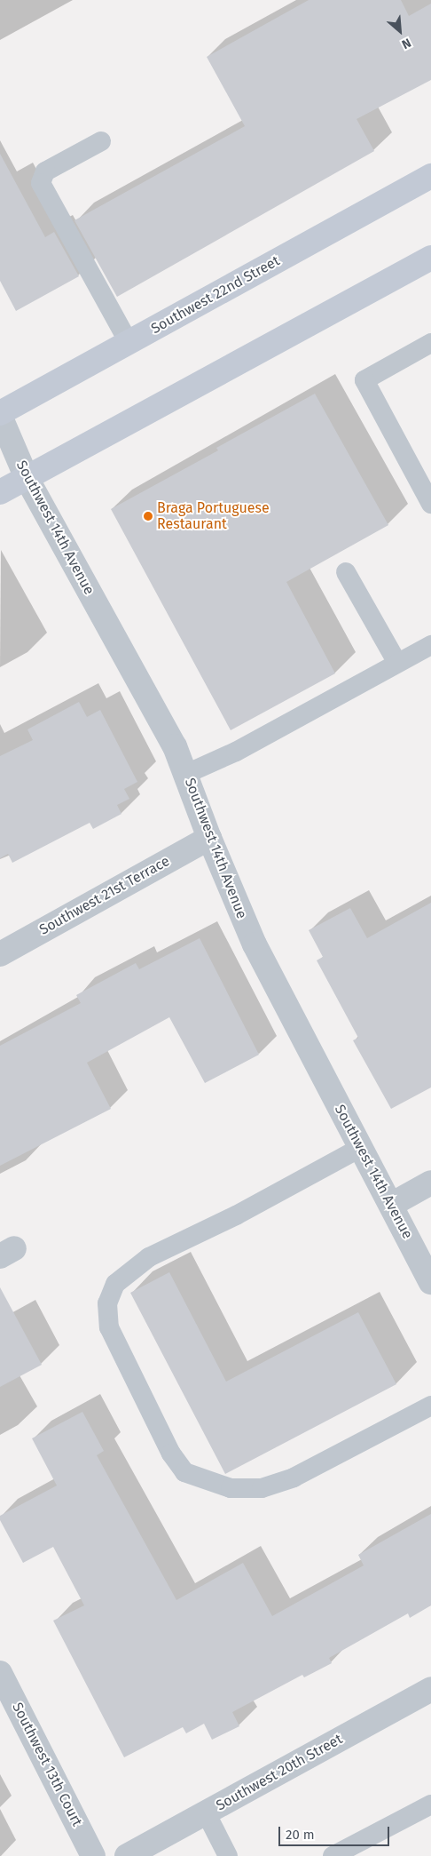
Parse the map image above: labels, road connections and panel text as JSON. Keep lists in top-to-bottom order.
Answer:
{
  "streets": {
    "main road": ["Southwest 22nd Street"],
    "street": [
      "Southwest 14th Avenue",
      "Southwest 21st Terrace",
      "Southwest 13th Court",
      "Southwest 20th Street"
    ]
  },
  "crossings": [
    ["Southwest 22nd Street", "Southwest 14th Avenue"],
    ["Southwest 14th Avenue", "Southwest 21st Terrace"]
  ],
  "places": ["Braga Portuguese Restaurant"],
  "scale_bar": "20 m",
  "north": "bottom right"
}
